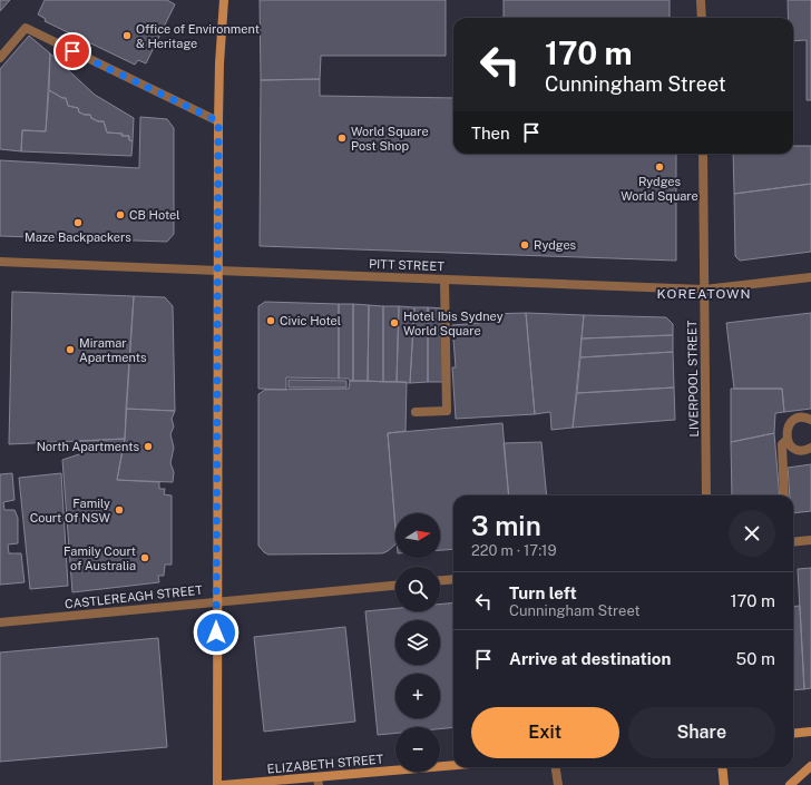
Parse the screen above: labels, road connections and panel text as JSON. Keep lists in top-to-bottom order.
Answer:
{
  "streets": {
    "main road": ["ELIZABETH STREET"],
    "street": ["PITT STREET", "LIVERPOOL STREET", "CASTLEREAGH STREET"]
  },
  "crossings": [
    ["PITT STREET", "LIVERPOOL STREET"]
  ],
  "districts": ["KOREATOWN"],
  "places": [
    "Office of Environment & Heritage",
    "World Square Post Shop",
    "Rydges World Square",
    "CB Hotel",
    "Maze Backpackers",
    "Rydges",
    "Civic Hotel",
    "Hotel Ibis Sydney World Square",
    "Miramar Apartments",
    "North Apartments",
    "Family Court Of NSW",
    "Family Court of Australia"
  ],
  "north": "right",
  "page": {
    "turn": ["170 m", "Cunningham Street"],
    "then": "Then",
    "heading": ["3 min", "220 m · 17:19"],
    "map_buttons": ["+", "−"],
    "list": [
      {
        "name": "Turn left",
        "note": "Cunningham Street",
        "value": "170 m"
      },
      {
        "name": "Arrive at destination",
        "value": "50 m"
      }
    ],
    "buttons": ["Exit", "Share"]
  }
}
